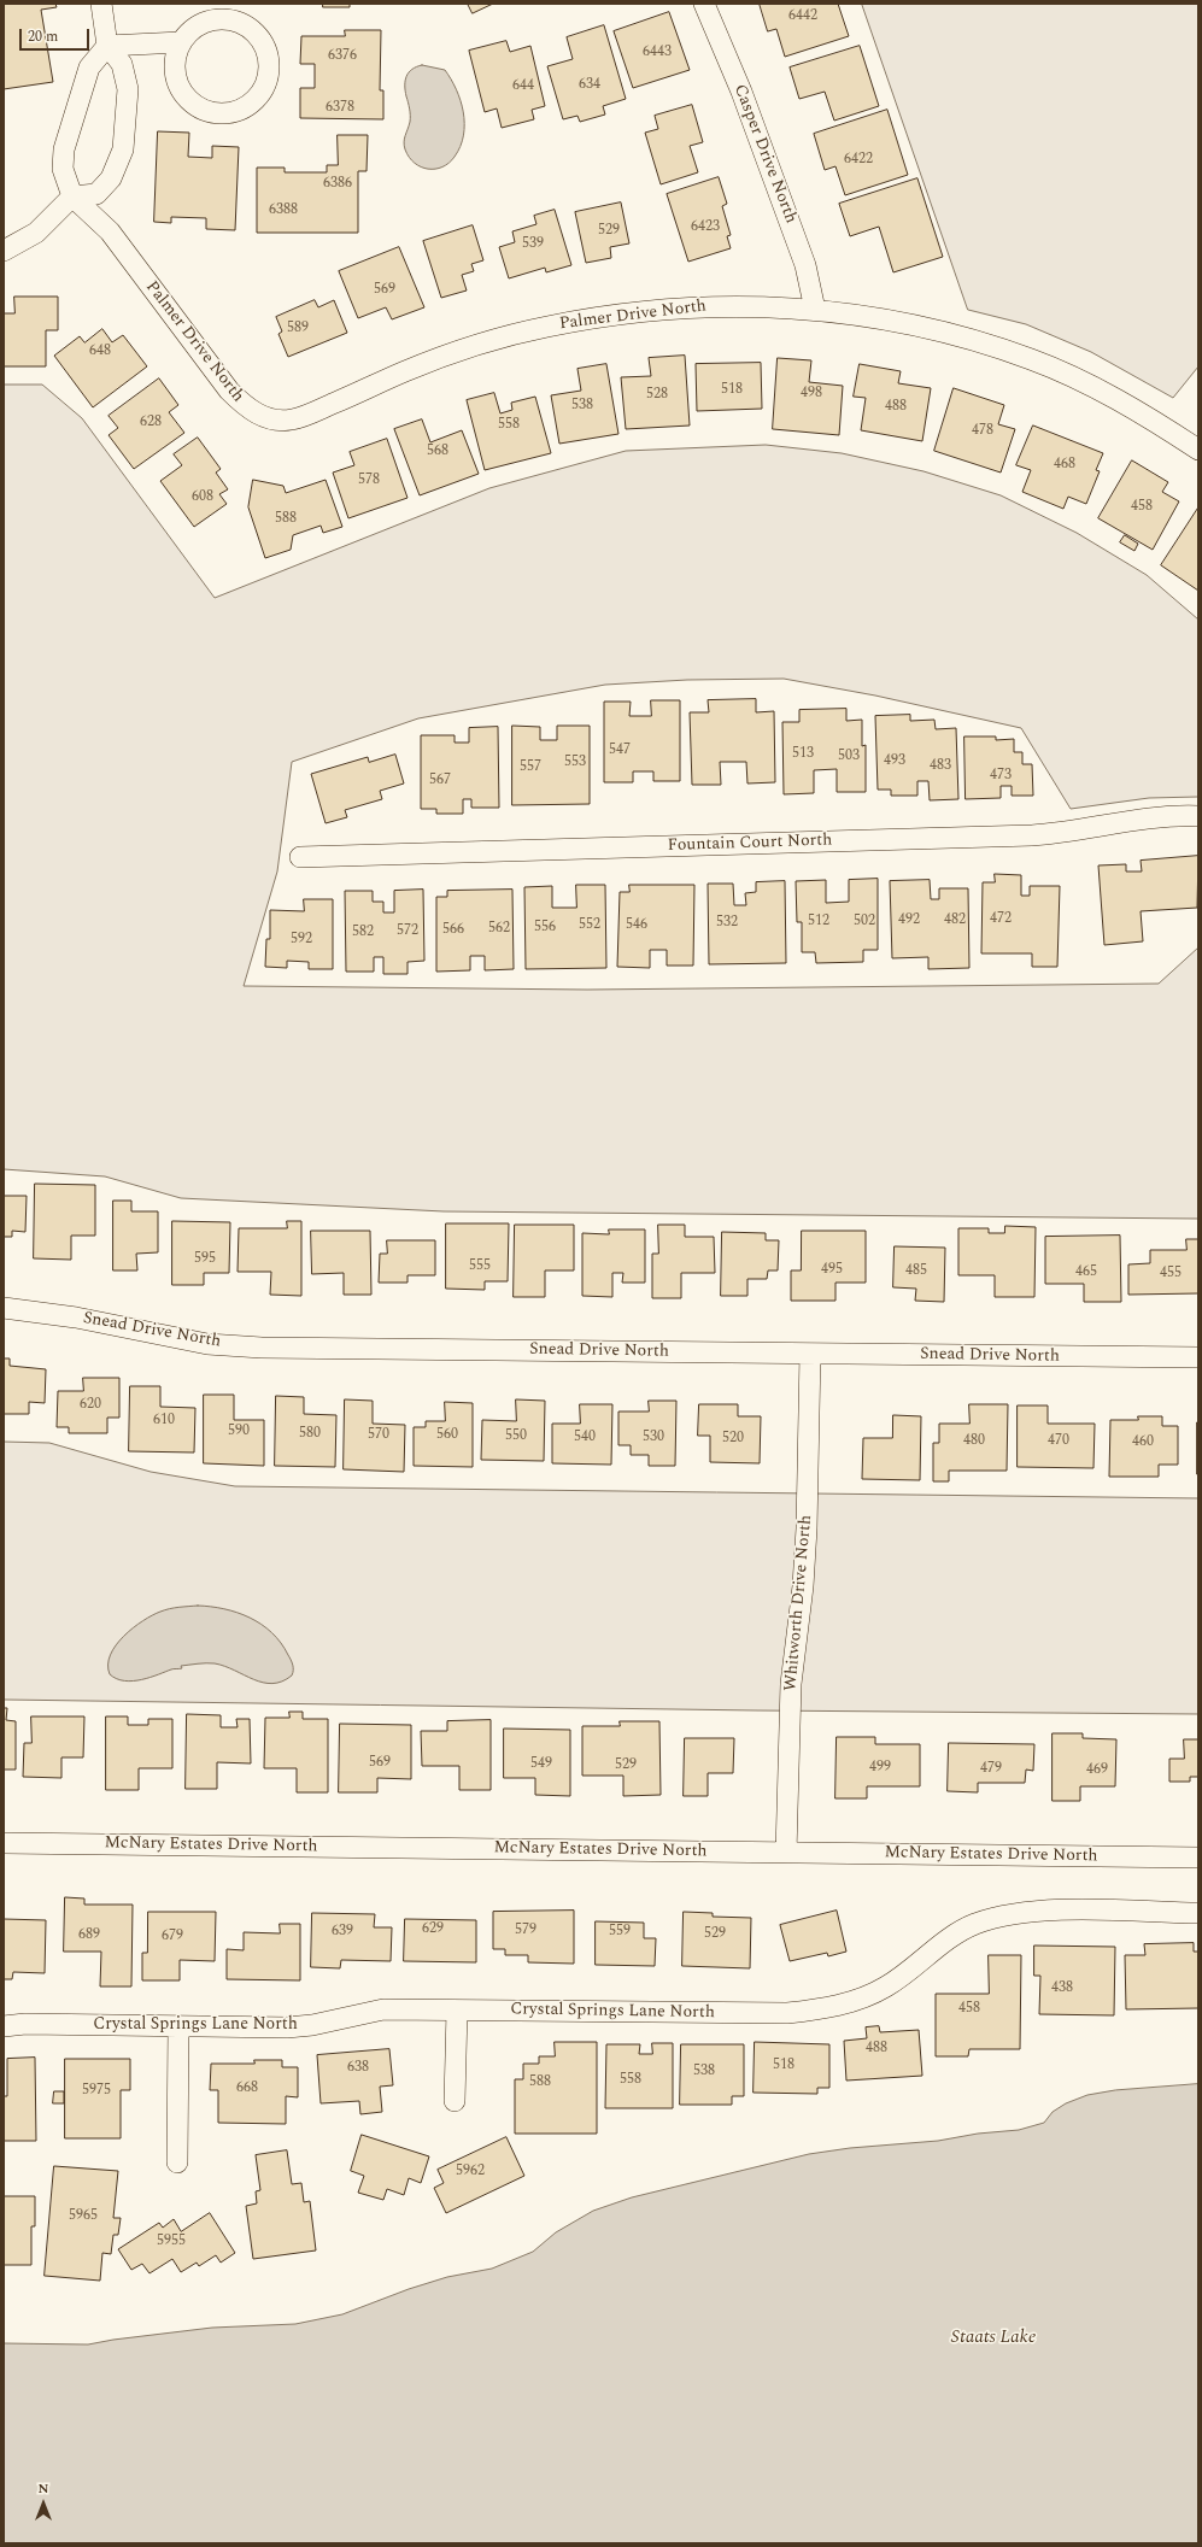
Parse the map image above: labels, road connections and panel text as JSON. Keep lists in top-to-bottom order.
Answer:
{
  "streets": {
    "street": [
      "Casper Drive North",
      "Palmer Drive North",
      "Fountain Court North",
      "Snead Drive North",
      "Whitworth Drive North",
      "McNary Estates Drive North",
      "Crystal Springs Lane North"
    ]
  },
  "crossings": [
    ["Casper Drive North", "Palmer Drive North"],
    ["Snead Drive North", "Whitworth Drive North"],
    ["Whitworth Drive North", "McNary Estates Drive North"]
  ],
  "water": ["Staats Lake"],
  "house_numbers": [
    "6442",
    "6443",
    "6376",
    "634",
    "644",
    "6378",
    "6422",
    "6386",
    "6388",
    "6423",
    "529",
    "539",
    "569",
    "589",
    "648",
    "518",
    "498",
    "528",
    "538",
    "488",
    "628",
    "558",
    "478",
    "568",
    "468",
    "578",
    "608",
    "458",
    "588",
    "547",
    "513",
    "503",
    "493",
    "553",
    "483",
    "557",
    "473",
    "567",
    "472",
    "492",
    "482",
    "512",
    "502",
    "532",
    "552",
    "546",
    "556",
    "562",
    "566",
    "572",
    "582",
    "592",
    "595",
    "555",
    "495",
    "485",
    "465",
    "455",
    "620",
    "610",
    "590",
    "580",
    "570",
    "560",
    "550",
    "540",
    "530",
    "520",
    "480",
    "470",
    "460",
    "569",
    "549",
    "529",
    "499",
    "479",
    "469",
    "629",
    "579",
    "639",
    "559",
    "529",
    "689",
    "679",
    "438",
    "458",
    "488",
    "518",
    "638",
    "538",
    "558",
    "588",
    "668",
    "5975",
    "5962",
    "5965",
    "5955"
  ],
  "scale_bar": "20 m",
  "north": "top"
}
